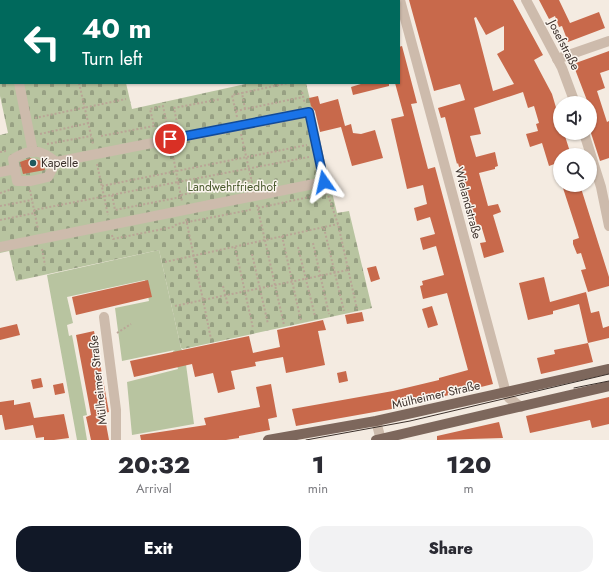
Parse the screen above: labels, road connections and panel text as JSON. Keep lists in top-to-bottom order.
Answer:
{
  "streets": {
    "main road": ["Mülheimer Straße"],
    "street": ["Josefstraße", "Wielandstraße"]
  },
  "crossings": [
    ["Wielandstraße", "Mülheimer Straße"]
  ],
  "parks": ["Landwehrfriedhof"],
  "places": ["Kapelle"],
  "page": {
    "turn": ["40 m", "Turn left"],
    "eta": [
      "20:32",
      "Arrival",
      "1",
      "min",
      "120",
      "m"
    ],
    "buttons": ["Exit", "Share"]
  }
}
